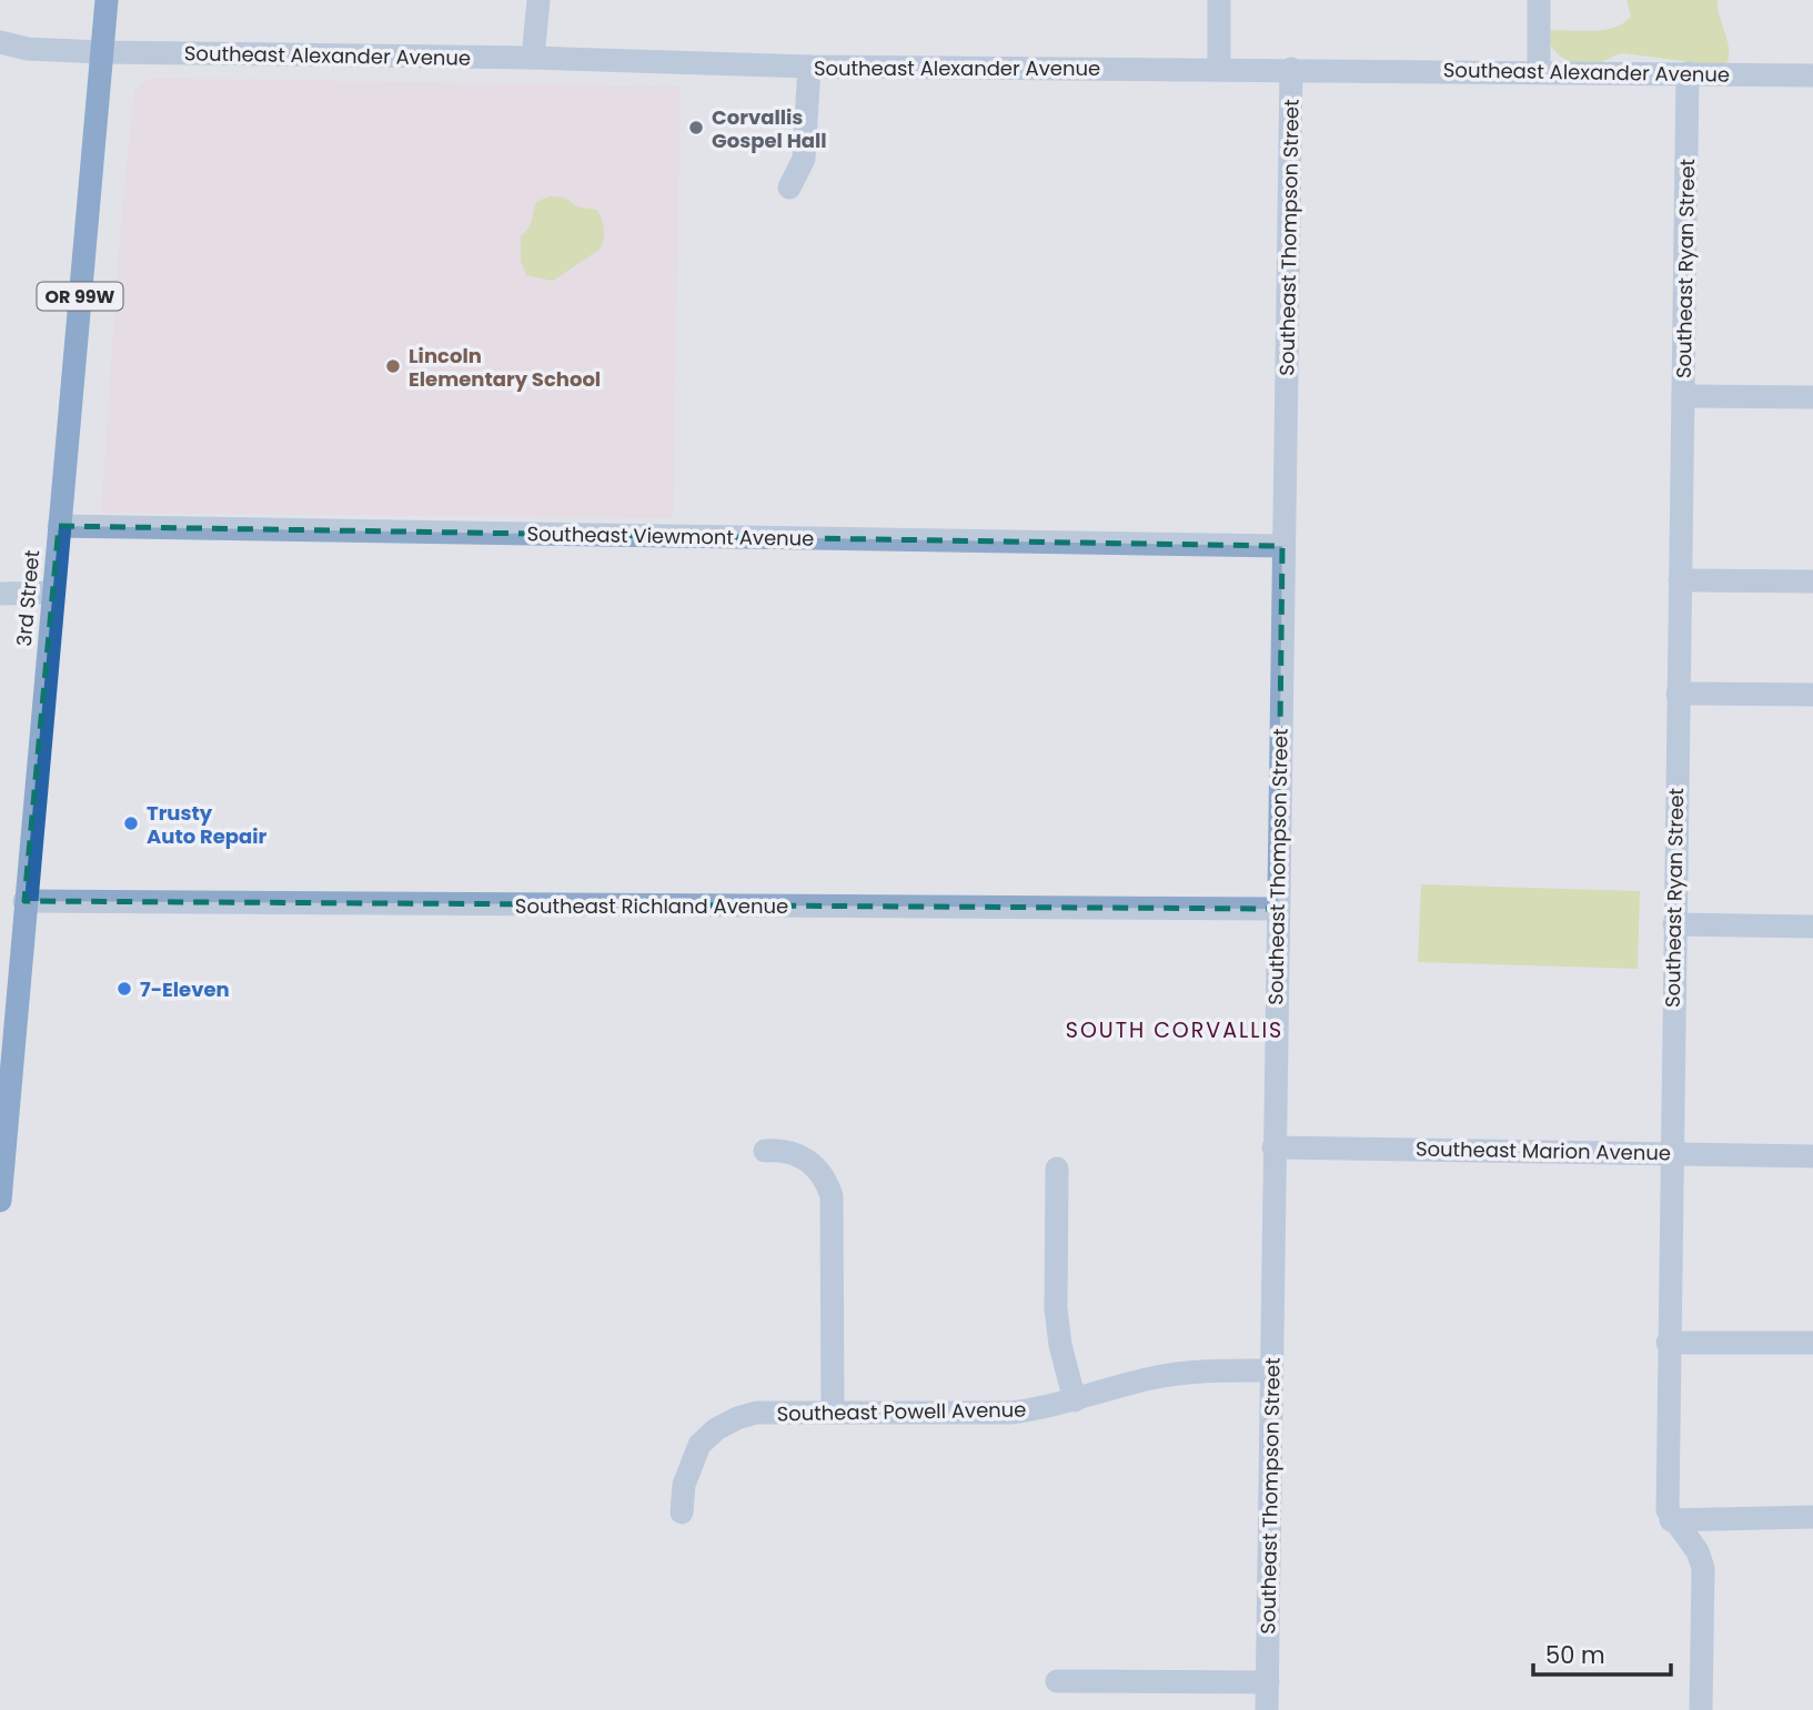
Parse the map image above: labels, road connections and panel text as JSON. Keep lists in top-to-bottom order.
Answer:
{
  "streets": {
    "highway": ["OR 99W", "3rd Street"],
    "street": [
      "Southeast Alexander Avenue",
      "Southeast Thompson Street",
      "Southeast Ryan Street",
      "Southeast Viewmont Avenue",
      "Southeast Richland Avenue",
      "Southeast Marion Avenue",
      "Southeast Powell Avenue"
    ]
  },
  "crossings": [
    ["Southeast Alexander Avenue", "Southeast Thompson Street"],
    ["Southeast Alexander Avenue", "Southeast Ryan Street"],
    ["Southeast Alexander Avenue", "3rd Street"],
    ["Southeast Thompson Street", "Southeast Viewmont Avenue"],
    ["Southeast Thompson Street", "Southeast Richland Avenue"],
    ["Southeast Thompson Street", "Southeast Marion Avenue"],
    ["Southeast Thompson Street", "Southeast Powell Avenue"],
    ["Southeast Ryan Street", "Southeast Marion Avenue"],
    ["Southeast Viewmont Avenue", "3rd Street"],
    ["3rd Street", "Southeast Richland Avenue"]
  ],
  "districts": ["SOUTH CORVALLIS"],
  "places": [
    "Corvallis Gospel Hall",
    "Lincoln Elementary School",
    "Trusty Auto Repair",
    "7-Eleven"
  ],
  "scale_bar": "50 m"
}
